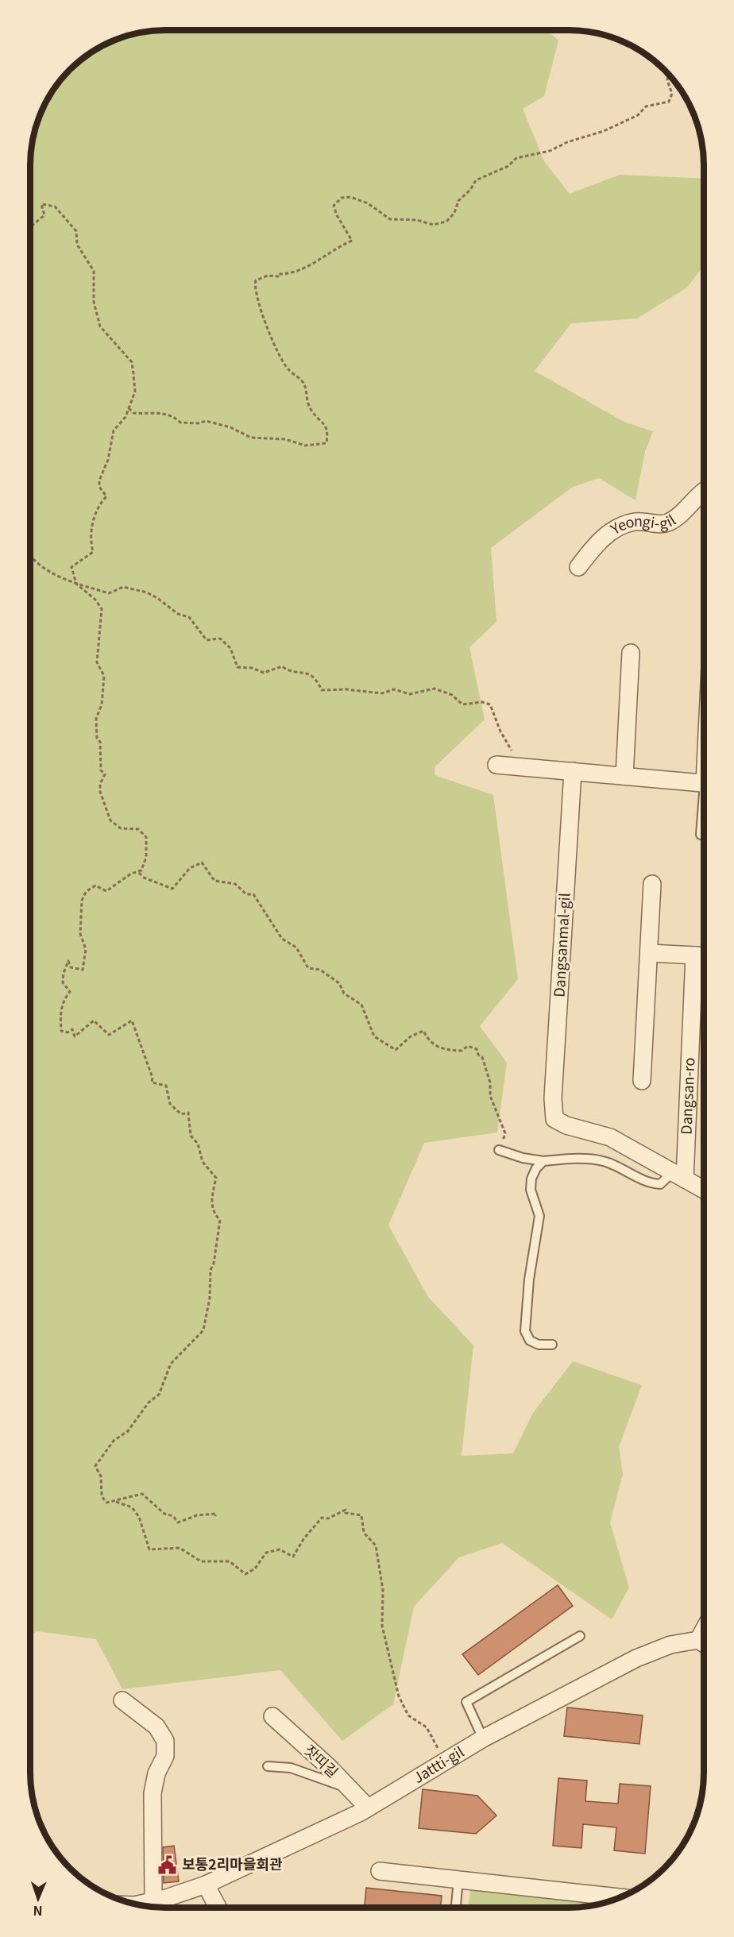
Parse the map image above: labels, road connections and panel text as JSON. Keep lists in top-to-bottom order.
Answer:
{
  "streets": {
    "street": [
      "Yeongi-gil",
      "Dangsanmal-gil",
      "Dangsan-ro",
      "잣띠길",
      "Jattti-gil"
    ]
  },
  "crossings": [
    ["Dangsanmal-gil", "Dangsan-ro"],
    ["잣띠길", "Jattti-gil"]
  ],
  "places": {
    "public building": ["보통2리마을회관"]
  },
  "north": "bottom"
}
